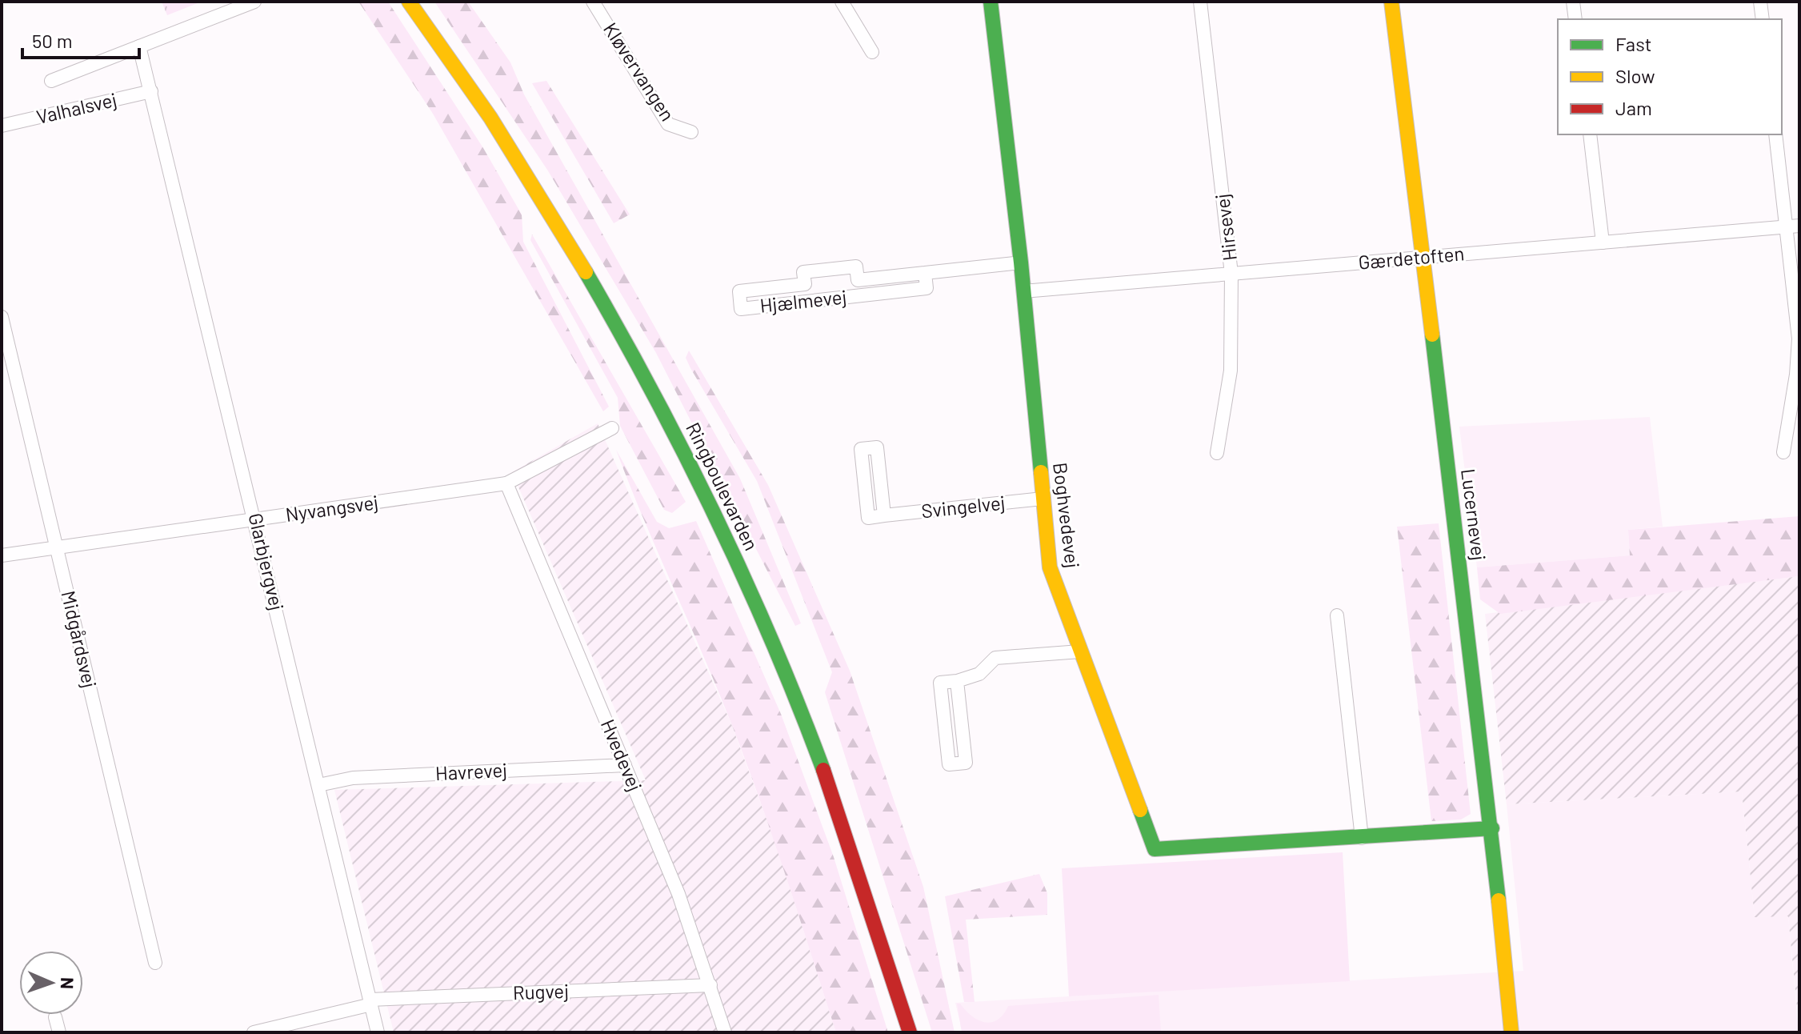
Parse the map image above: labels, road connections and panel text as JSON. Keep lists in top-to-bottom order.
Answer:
{
  "streets": {
    "street": [
      "Kløvervangen",
      "Valhalsvej",
      "Hirsevej",
      "Gærdetoften",
      "Hjælmevej",
      "Ringboulevarden",
      "Svingelvej",
      "Nyvangsvej",
      "Lucernevej",
      "Boghvedevej",
      "Glarbjergvej",
      "Midgårdsvej",
      "Hvedevej",
      "Havrevej",
      "Rugvej"
    ]
  },
  "crossings": [
    ["Valhalsvej", "Glarbjergvej"],
    ["Hirsevej", "Gærdetoften"],
    ["Gærdetoften", "Lucernevej"],
    ["Gærdetoften", "Boghvedevej"],
    ["Hjælmevej", "Boghvedevej"],
    ["Svingelvej", "Boghvedevej"],
    ["Nyvangsvej", "Glarbjergvej"],
    ["Nyvangsvej", "Midgårdsvej"],
    ["Nyvangsvej", "Hvedevej"],
    ["Lucernevej", "Boghvedevej"],
    ["Glarbjergvej", "Havrevej"],
    ["Glarbjergvej", "Rugvej"],
    ["Hvedevej", "Havrevej"],
    ["Hvedevej", "Rugvej"]
  ],
  "legend": ["Fast", "Slow", "Jam"],
  "scale_bar": "50 m",
  "north": "right"
}
